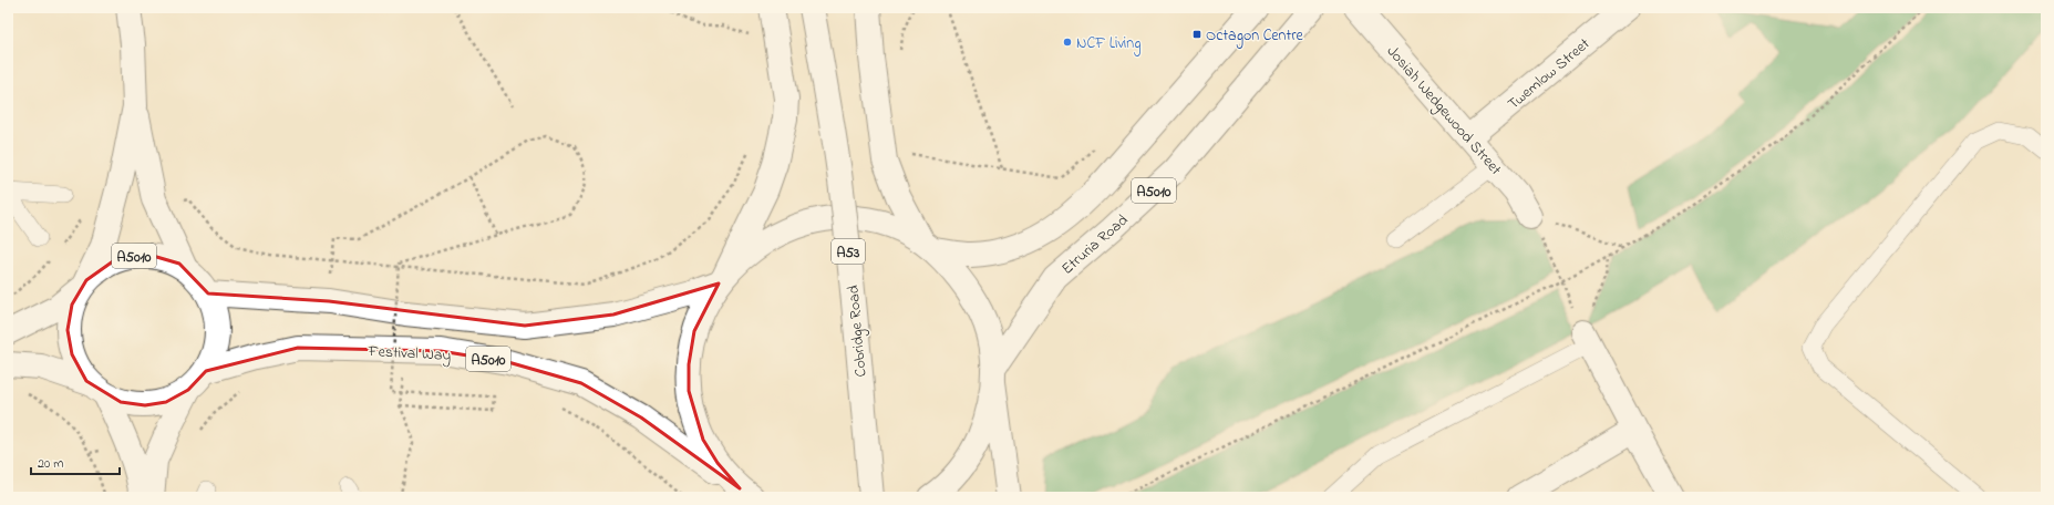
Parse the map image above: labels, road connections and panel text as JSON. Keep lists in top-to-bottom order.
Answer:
{
  "streets": {
    "main road": [
      "Twemlow Street",
      "Josiah Wedgewood Street",
      "A5010",
      "Etruria Road",
      "A53",
      "Cobridge Road",
      "Festival Way"
    ]
  },
  "crossings": [
    ["Twemlow Street", "Josiah Wedgewood Street"],
    ["A5010", "Festival Way"]
  ],
  "places": {
    "transit": ["Octagon Centre"],
    "other": ["NCF Living"]
  },
  "scale_bar": "20 m"
}
